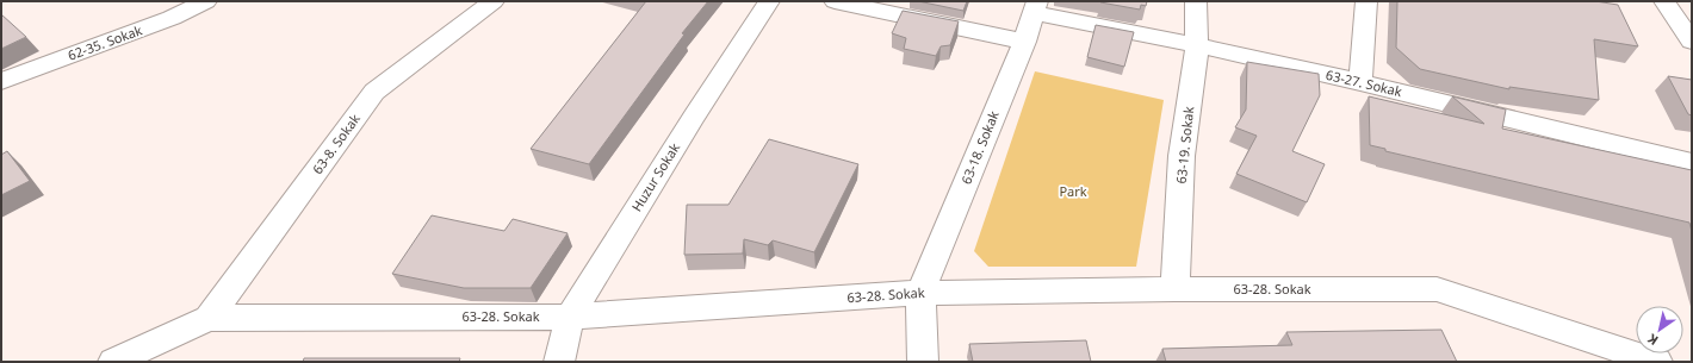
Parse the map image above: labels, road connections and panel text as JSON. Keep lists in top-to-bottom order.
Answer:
{
  "streets": {
    "street": [
      "62-35. Sokak",
      "63-27. Sokak",
      "63-8. Sokak",
      "63-19. Sokak",
      "63-18. Sokak",
      "Huzur Sokak",
      "63-28. Sokak"
    ]
  },
  "crossings": [
    ["63-27. Sokak", "63-19. Sokak"],
    ["63-27. Sokak", "63-18. Sokak"],
    ["63-8. Sokak", "63-28. Sokak"],
    ["63-19. Sokak", "63-28. Sokak"],
    ["63-18. Sokak", "63-28. Sokak"],
    ["Huzur Sokak", "63-28. Sokak"]
  ],
  "parks": ["Park"],
  "north": "bottom left"
}
